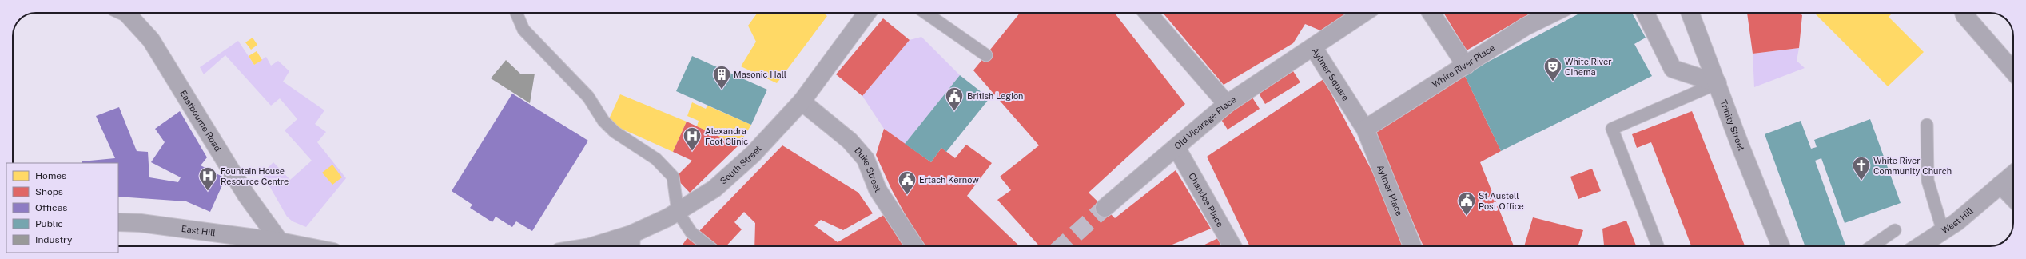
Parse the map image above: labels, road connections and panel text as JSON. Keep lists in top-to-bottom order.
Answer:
{
  "streets": {
    "street": [
      "White River Place",
      "Aylmer Square",
      "Eastbourne Road",
      "Old Vicarage Place",
      "Trinity Street",
      "South Street",
      "Duke Street",
      "Aylmer Place",
      "Chandos Place",
      "West Hill",
      "East Hill"
    ]
  },
  "crossings": [
    ["White River Place", "Aylmer Square"],
    ["White River Place", "Aylmer Place"],
    ["Aylmer Square", "Old Vicarage Place"],
    ["Aylmer Square", "Aylmer Place"],
    ["Eastbourne Road", "East Hill"],
    ["Old Vicarage Place", "Chandos Place"],
    ["South Street", "Duke Street"]
  ],
  "places": {
    "theatre": ["White River Cinema"],
    "building": ["Masonic Hall"],
    "public building": ["British Legion", "Ertach Kernow", "St Austell Post Office"],
    "hospital": ["Alexandra Foot Clinic", "Fountain House Resource Centre"],
    "church": ["White River Community Church"]
  },
  "legend": [
    "Homes",
    "Shops",
    "Offices",
    "Public",
    "Industry"
  ]
}
